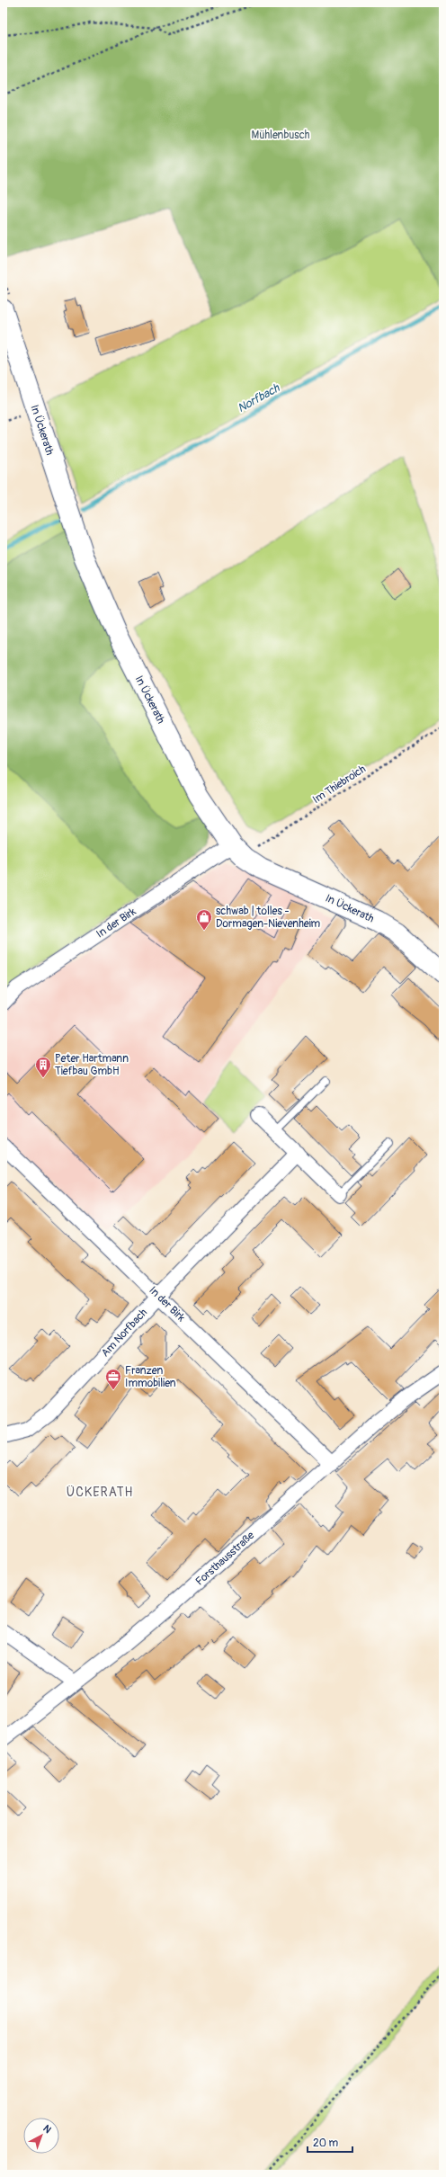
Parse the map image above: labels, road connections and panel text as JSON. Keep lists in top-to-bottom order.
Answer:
{
  "streets": {
    "main road": ["In Ückerath"],
    "street": ["In der Birk", "Am Norfbach", "Forsthausstraße"],
    "path": ["Im Thiebroich"]
  },
  "crossings": [
    ["In Ückerath", "Im Thiebroich"],
    ["In Ückerath", "In der Birk"],
    ["Im Thiebroich", "In der Birk"],
    ["In der Birk", "Am Norfbach"],
    ["In der Birk", "Forsthausstraße"]
  ],
  "districts": ["ÜCKERATH"],
  "water": ["Norfbach"],
  "parks": ["Mühlenbusch"],
  "places": {
    "shop": ["schwab | tolles - Dormagen-Nievenheim"],
    "building": ["Peter Hartmann Tiefbau GmbH"],
    "office": ["Franzen Immobilien"]
  },
  "scale_bar": "20 m",
  "north": "top right"
}
